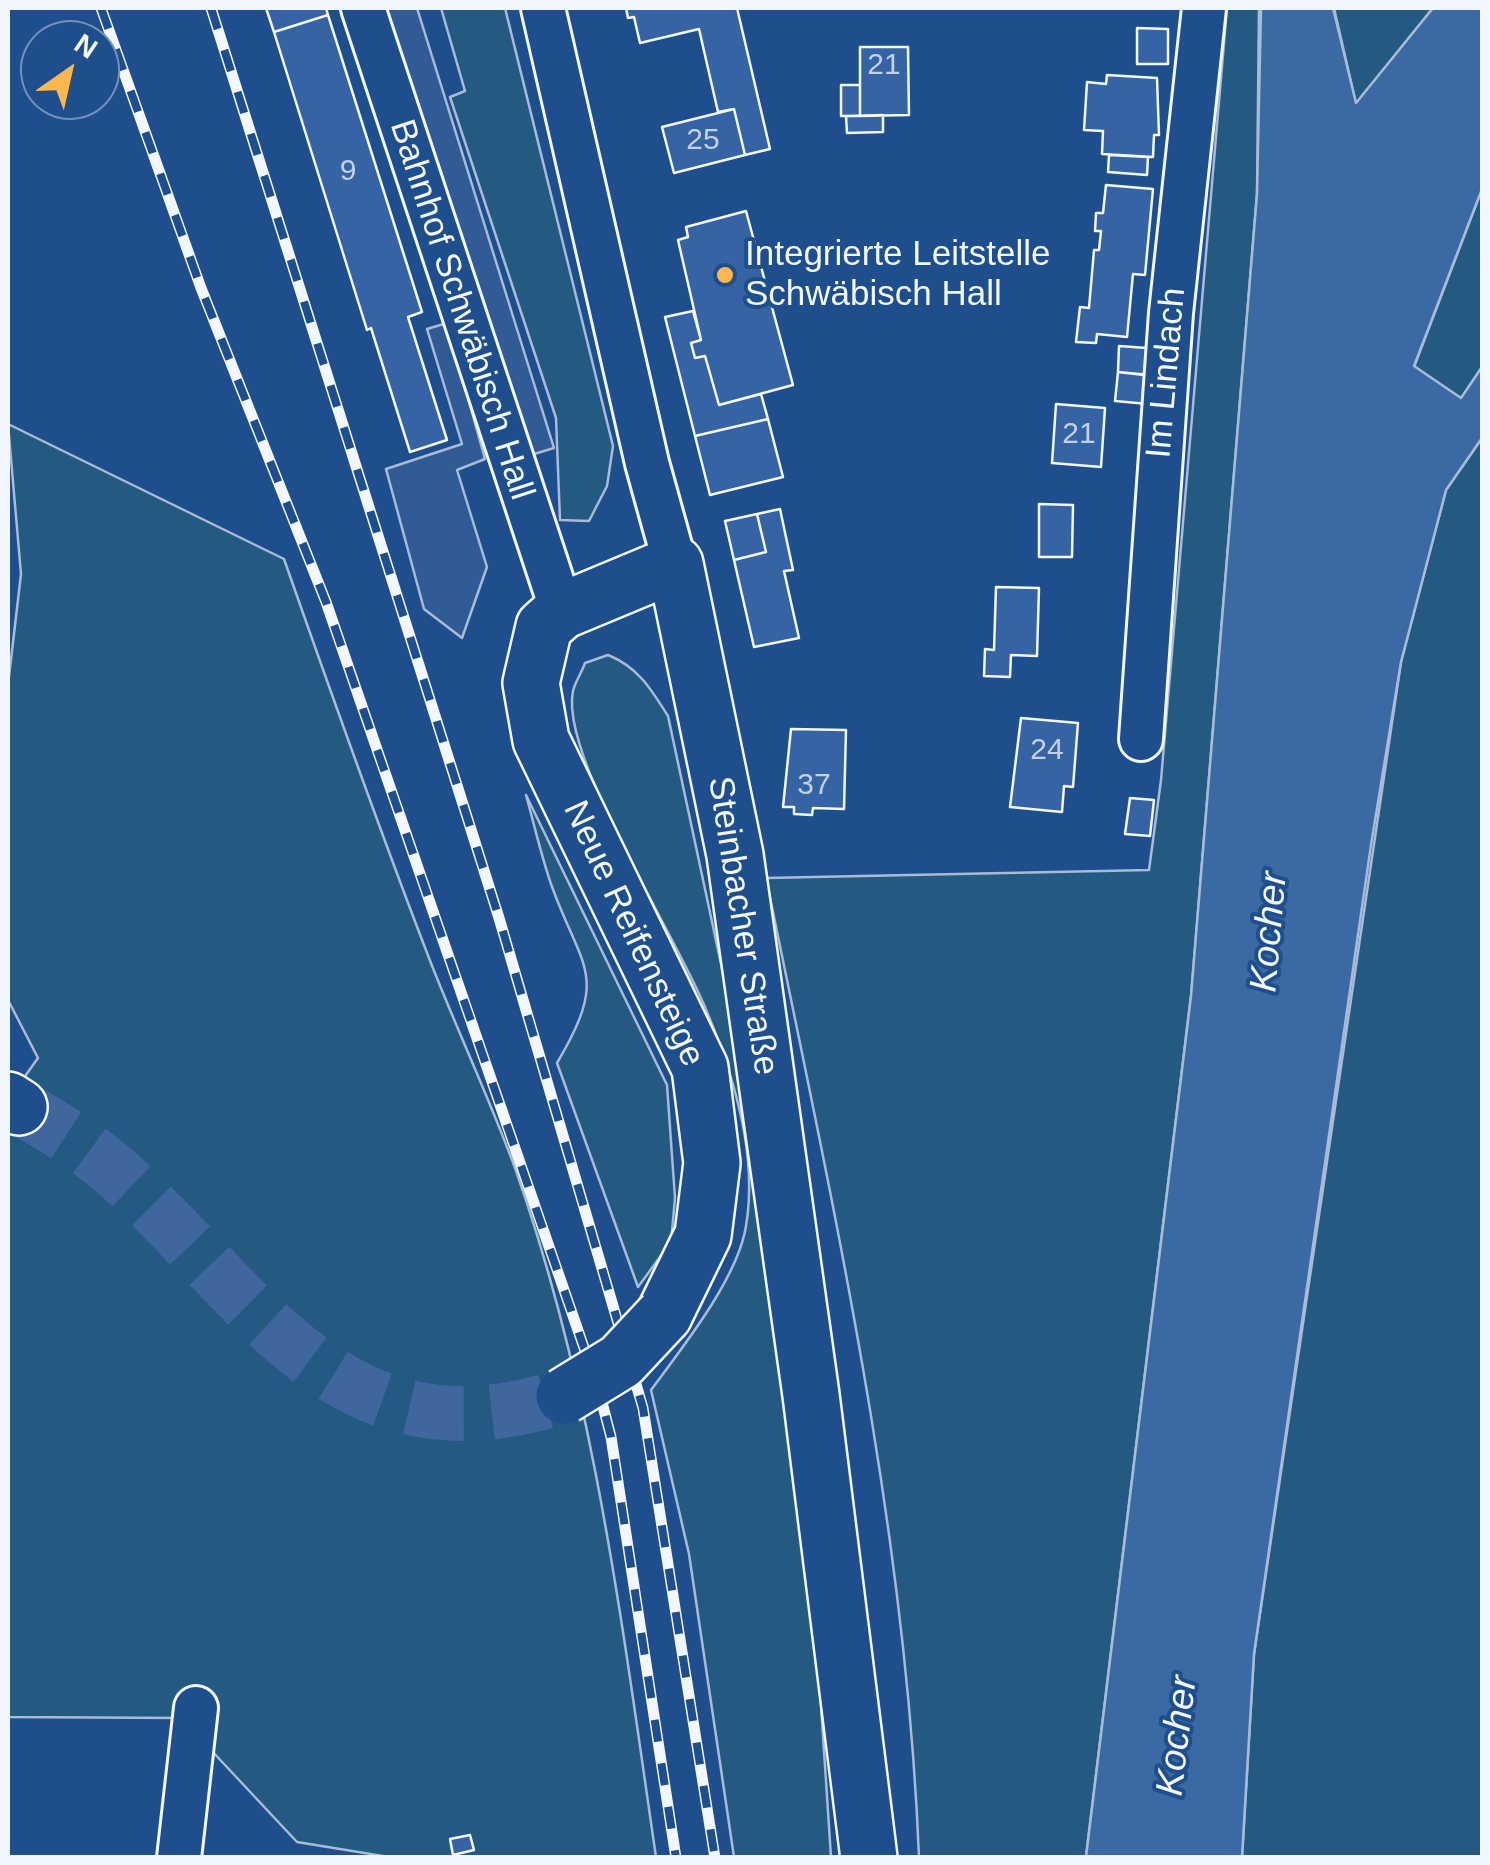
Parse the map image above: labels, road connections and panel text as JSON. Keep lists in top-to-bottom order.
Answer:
{
  "streets": {
    "main road": ["Steinbacher Straße", "Neue Reifensteige"],
    "street": ["Bahnhof Schwäbisch Hall", "Im Lindach"]
  },
  "crossings": [
    ["Bahnhof Schwäbisch Hall", "Neue Reifensteige"]
  ],
  "water": ["Kocher"],
  "places": ["Integrierte Leitstelle Schwäbisch Hall"],
  "house_numbers": [
    "21",
    "25",
    "9",
    "21",
    "24",
    "37"
  ],
  "north": "top right"
}
